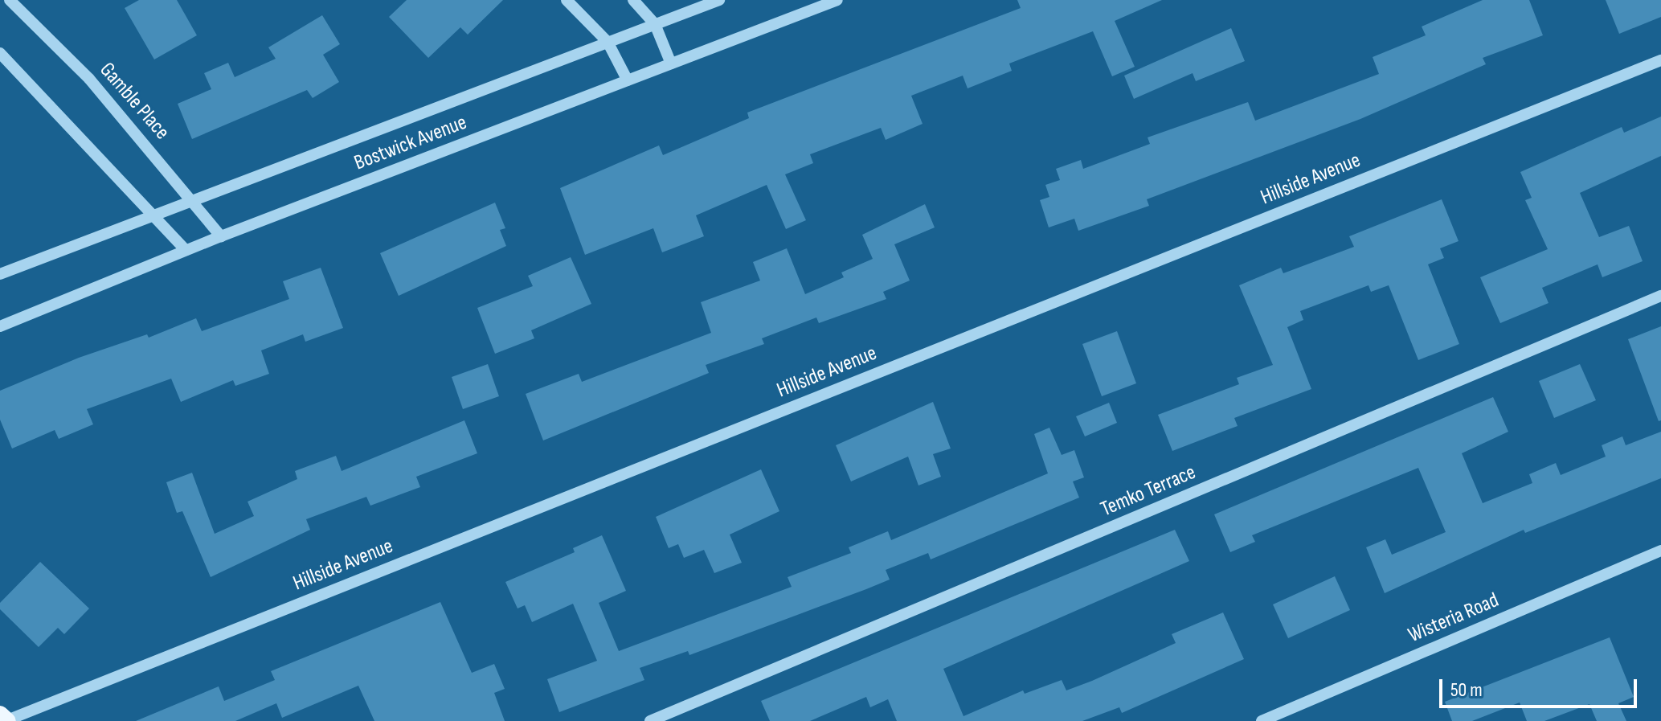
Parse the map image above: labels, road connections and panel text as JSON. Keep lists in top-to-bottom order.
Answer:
{
  "streets": {
    "street": [
      "Gamble Place",
      "Bostwick Avenue",
      "Hillside Avenue",
      "Temko Terrace",
      "Wisteria Road"
    ]
  },
  "crossings": [
    ["Gamble Place", "Bostwick Avenue"]
  ],
  "scale_bar": "50 m"
}
